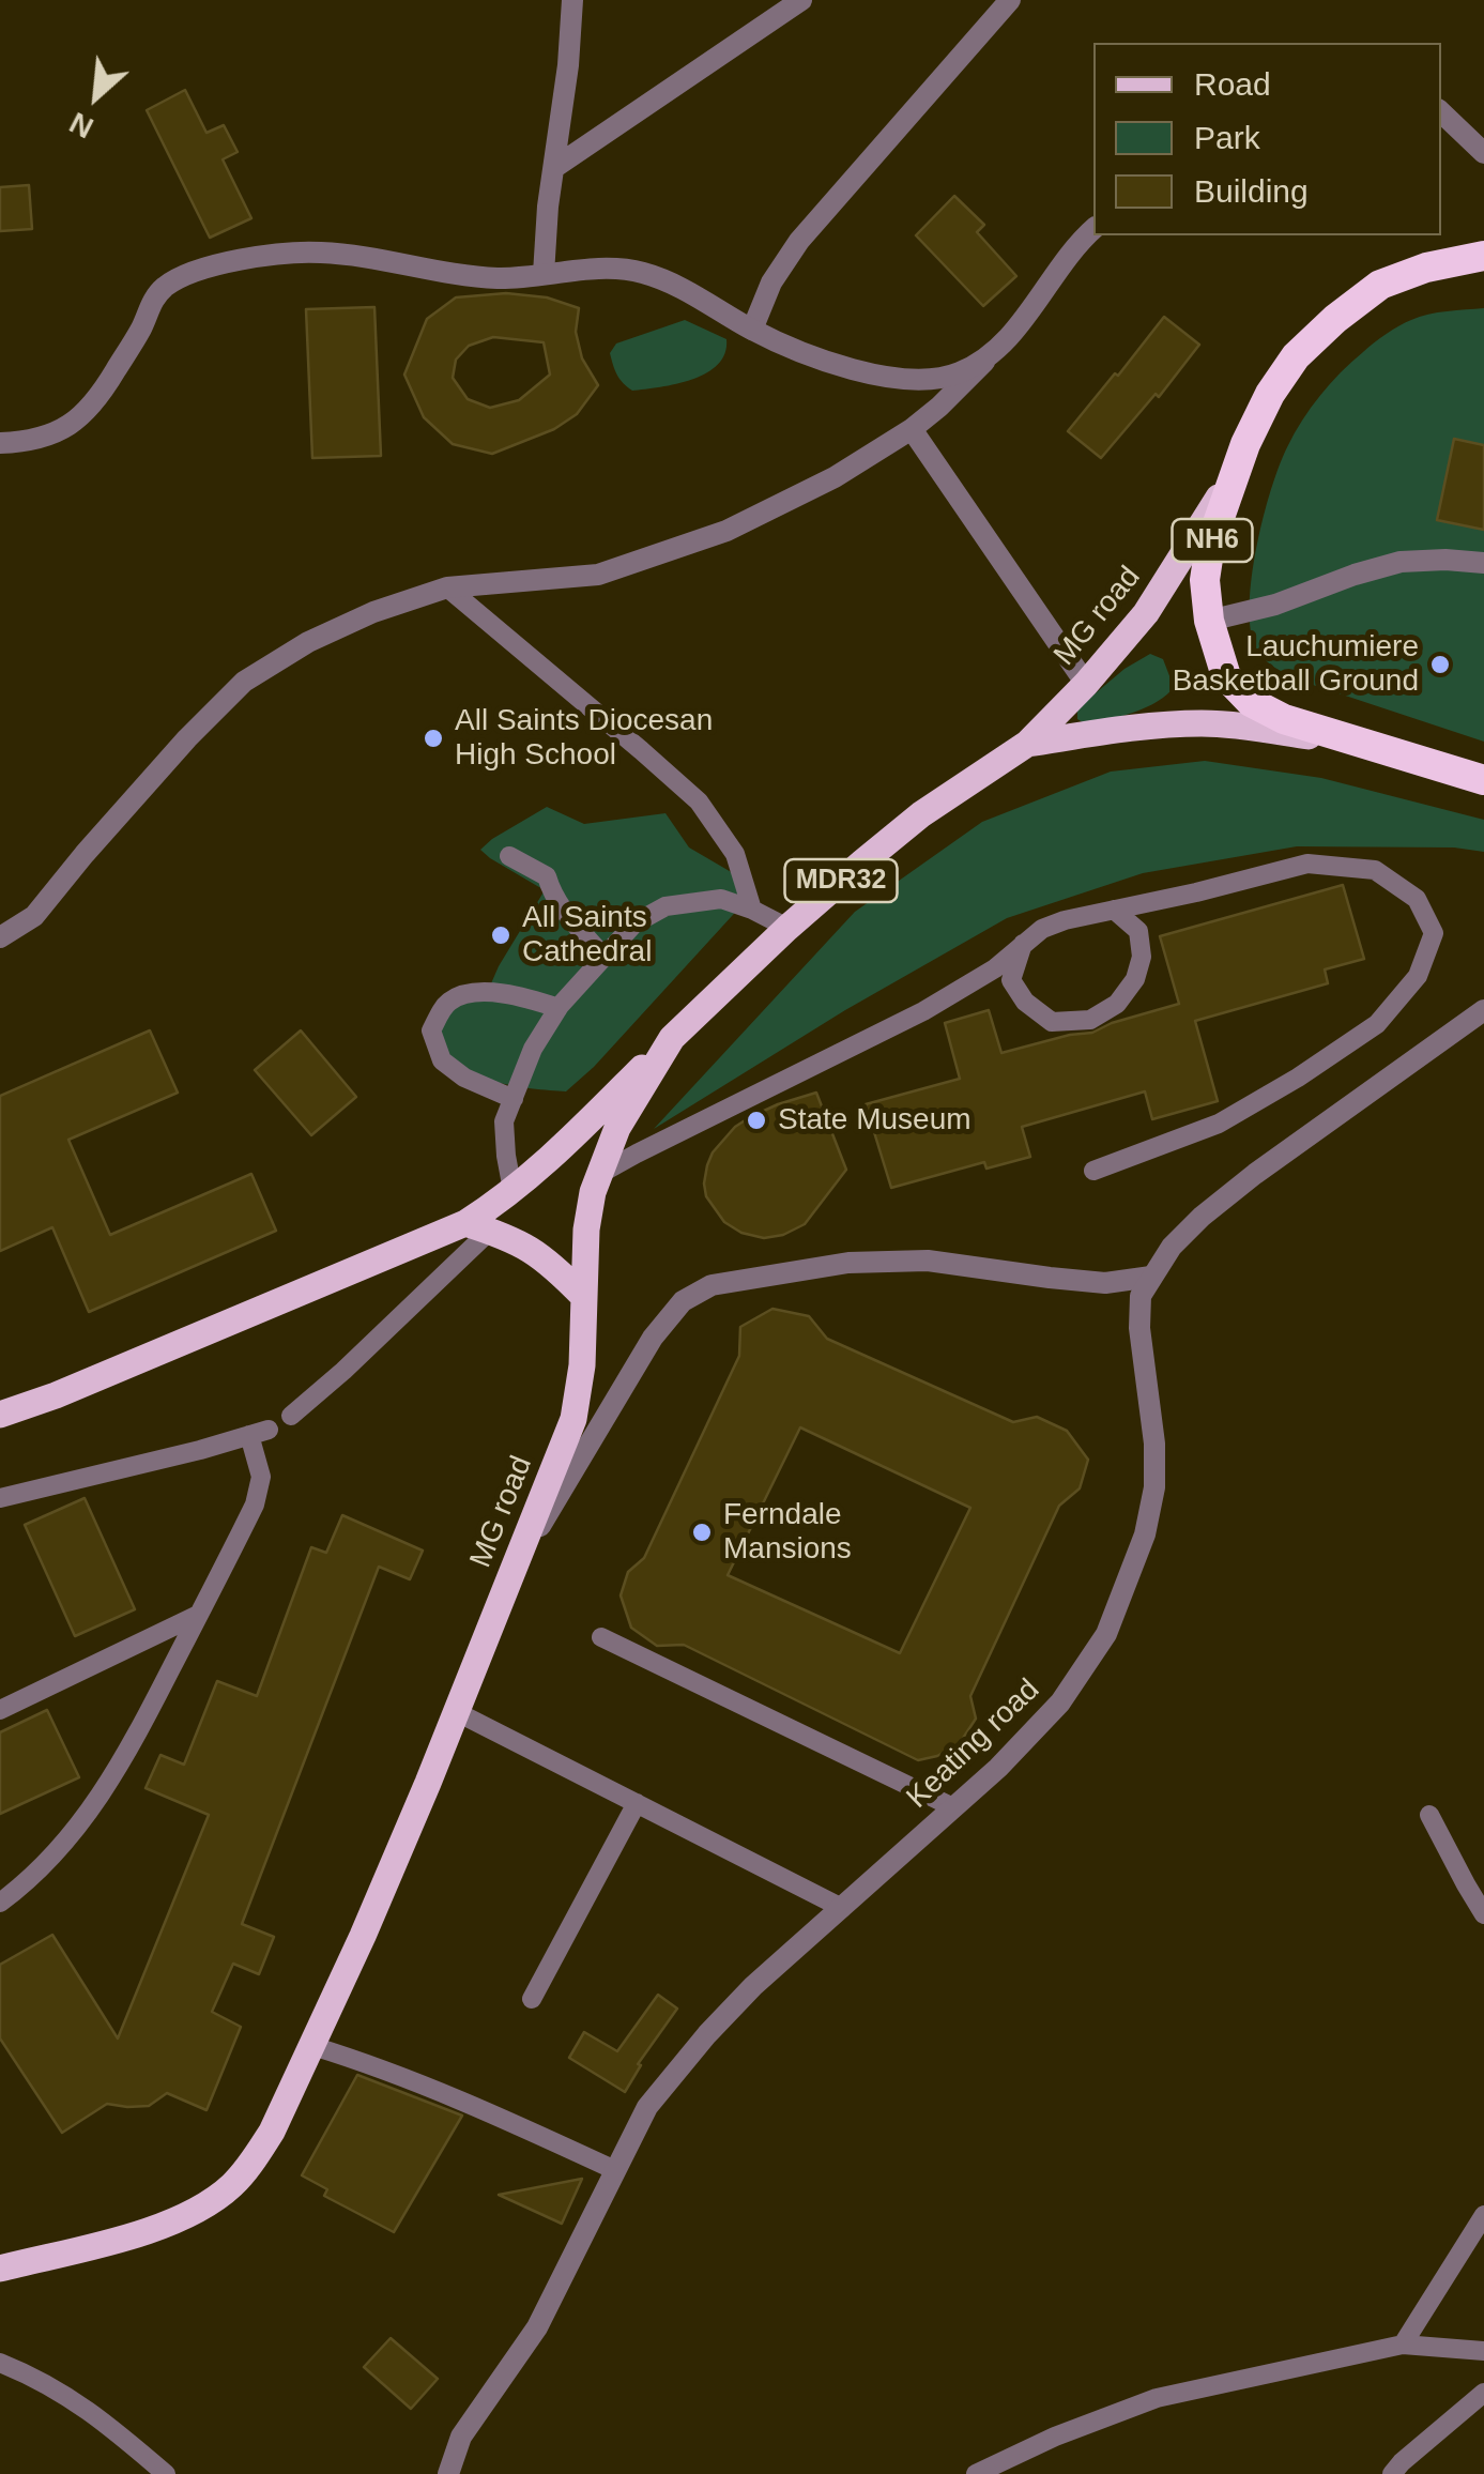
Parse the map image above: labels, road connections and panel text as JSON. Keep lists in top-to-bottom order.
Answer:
{
  "streets": {
    "highway": ["NH6"],
    "main road": ["MG road", "MDR32"],
    "street": ["Keating road"]
  },
  "crossings": [
    ["NH6", "MG road"],
    ["MG road", "MDR32"]
  ],
  "places": [
    "Lauchumiere Basketball Ground",
    "All Saints Diocesan High School",
    "All Saints Cathedral",
    "State Museum",
    "Ferndale Mansions"
  ],
  "legend": ["Road", "Park", "Building"],
  "north": "bottom left"
}
